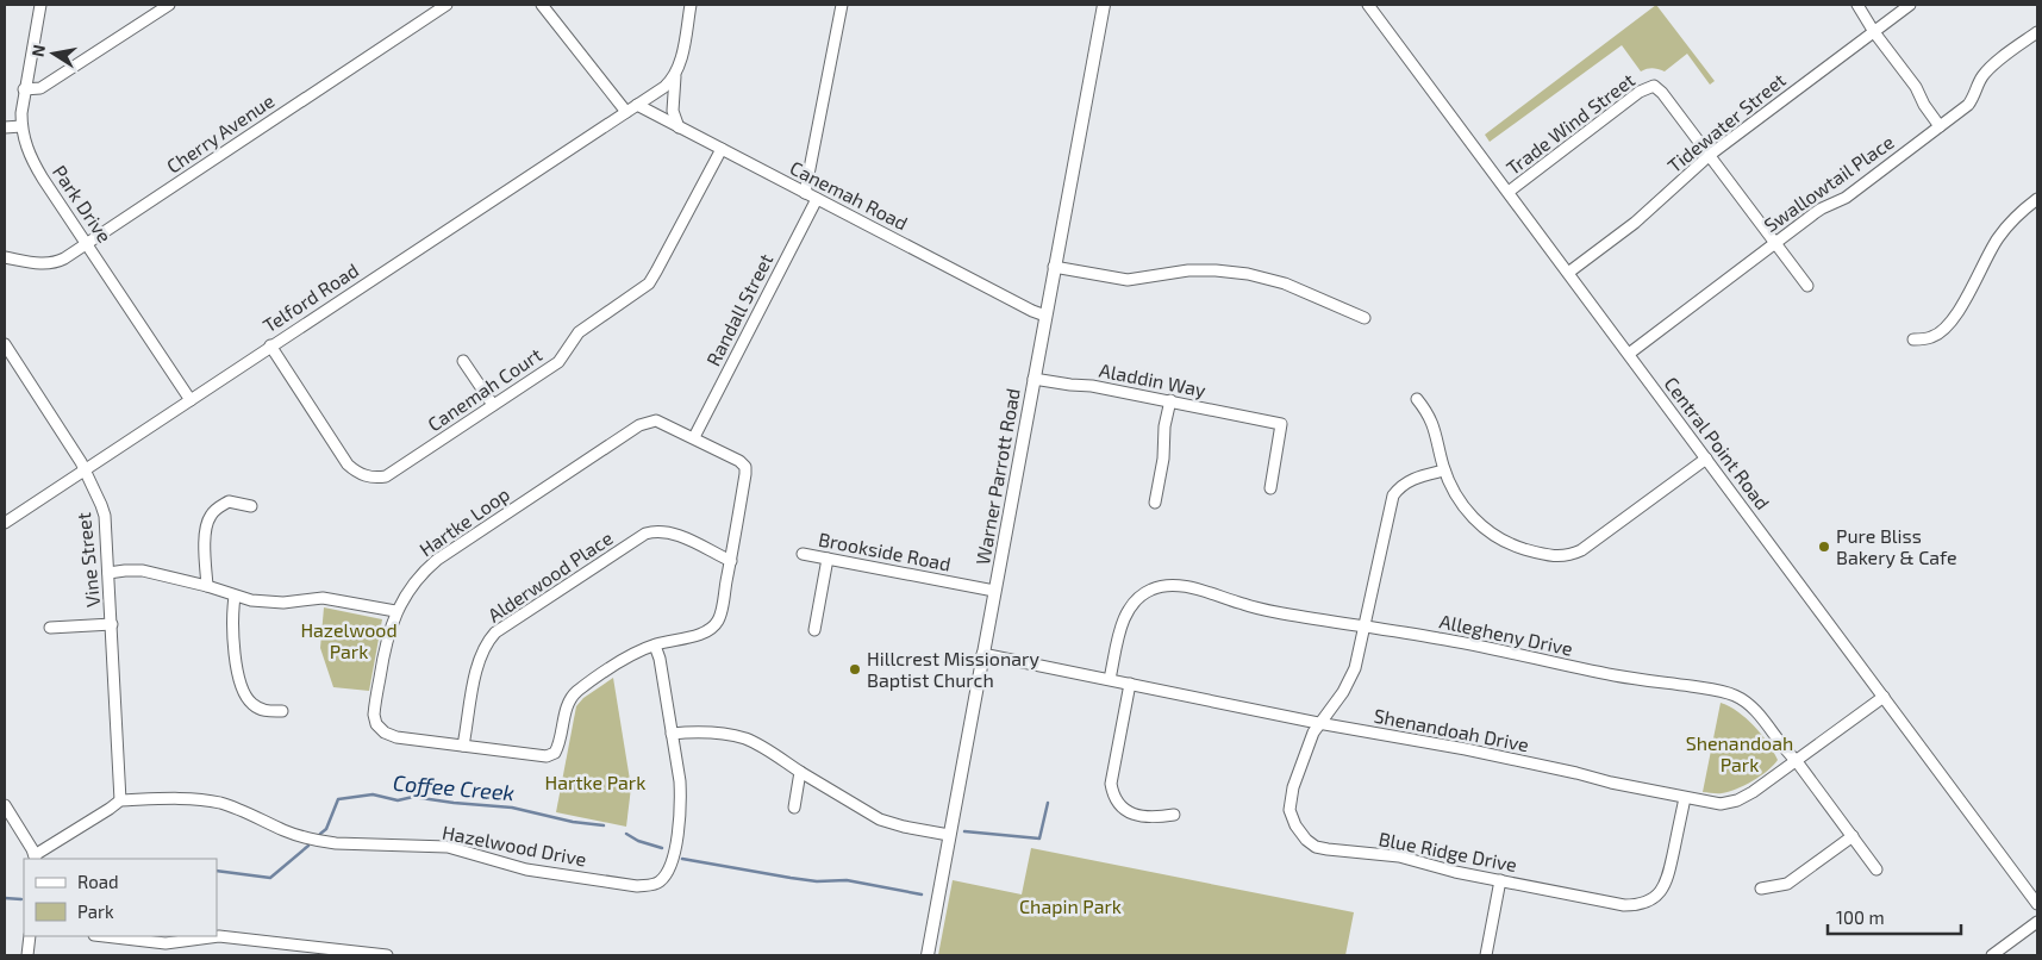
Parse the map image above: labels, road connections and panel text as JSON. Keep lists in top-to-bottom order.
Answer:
{
  "streets": {
    "main road": ["Warner Parrott Road"],
    "street": [
      "Tidewater Street",
      "Trade Wind Street",
      "Cherry Avenue",
      "Swallowtail Place",
      "Canemah Road",
      "Park Drive",
      "Telford Road",
      "Randall Street",
      "Aladdin Way",
      "Canemah Court",
      "Central Point Road",
      "Hartke Loop",
      "Brookside Road",
      "Vine Street",
      "Alderwood Place",
      "Allegheny Drive",
      "Shenandoah Drive",
      "Hazelwood Drive",
      "Blue Ridge Drive"
    ]
  },
  "crossings": [
    ["Tidewater Street", "Trade Wind Street"],
    ["Tidewater Street", "Central Point Road"],
    ["Trade Wind Street", "Central Point Road"],
    ["Cherry Avenue", "Park Drive"],
    ["Swallowtail Place", "Central Point Road"],
    ["Canemah Road", "Telford Road"],
    ["Canemah Road", "Randall Street"],
    ["Canemah Road", "Canemah Court"],
    ["Canemah Road", "Warner Parrott Road"],
    ["Park Drive", "Telford Road"],
    ["Telford Road", "Canemah Court"],
    ["Telford Road", "Vine Street"],
    ["Randall Street", "Hartke Loop"],
    ["Aladdin Way", "Warner Parrott Road"],
    ["Central Point Road", "Shenandoah Drive"],
    ["Warner Parrott Road", "Brookside Road"],
    ["Warner Parrott Road", "Shenandoah Drive"],
    ["Hartke Loop", "Alderwood Place"],
    ["Hartke Loop", "Hazelwood Drive"],
    ["Vine Street", "Hazelwood Drive"],
    ["Allegheny Drive", "Shenandoah Drive"],
    ["Allegheny Drive", "Blue Ridge Drive"],
    ["Shenandoah Drive", "Blue Ridge Drive"]
  ],
  "water": ["Coffee Creek"],
  "parks": [
    "Hazelwood Park",
    "Shenandoah Park",
    "Hartke Park",
    "Chapin Park"
  ],
  "places": ["Pure Bliss Bakery & Cafe", "Hillcrest Missionary Baptist Church"],
  "legend": ["Road", "Park"],
  "scale_bar": "100 m",
  "north": "left"
}
